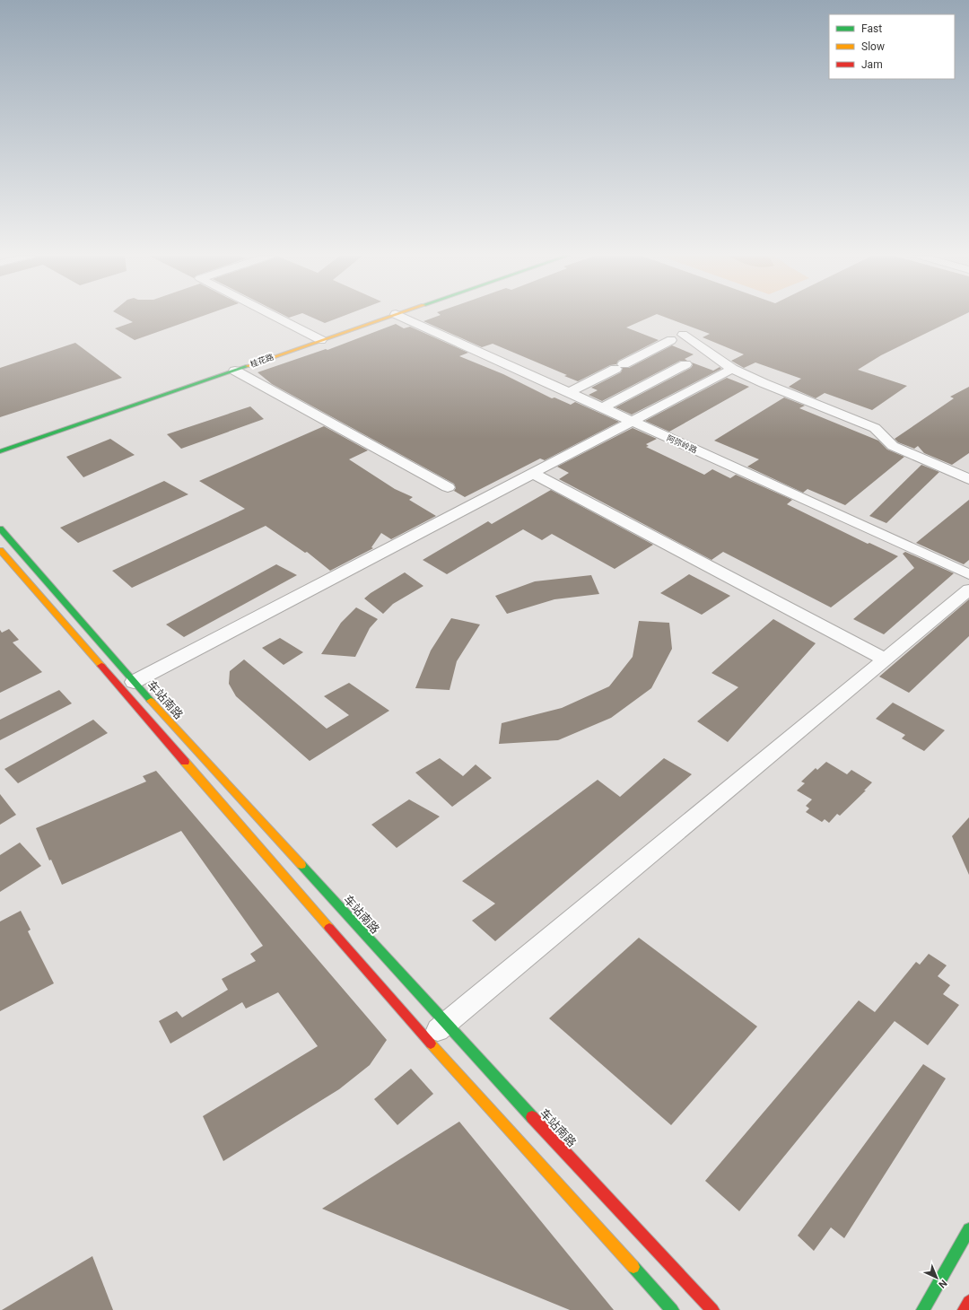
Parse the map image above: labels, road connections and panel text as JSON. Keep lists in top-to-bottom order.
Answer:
{
  "streets": {
    "main road": ["桂花路", "车站南路"],
    "street": ["阿弥岭路"]
  },
  "legend": ["Fast", "Slow", "Jam"],
  "north": "bottom right"
}
